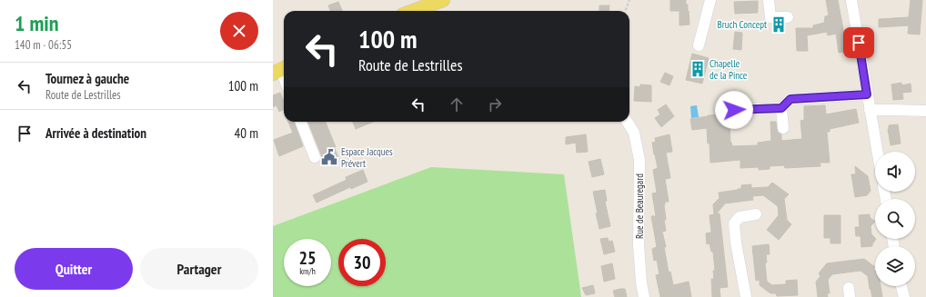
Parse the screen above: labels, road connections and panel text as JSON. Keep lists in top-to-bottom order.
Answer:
{
  "streets": {
    "street": ["Rue de Beauregard"]
  },
  "places": {
    "building": ["Bruch Concept", "Chapelle de la Pince"],
    "public building": ["Espace Jacques Prévert"]
  },
  "page": {
    "heading": ["1 min", "140 m · 06:55"],
    "turn": ["100 m", "Route de Lestrilles"],
    "list": [
      {
        "name": "Tournez à gauche",
        "note": "Route de Lestrilles",
        "value": "100 m"
      },
      {
        "name": "Arrivée à destination",
        "value": "40 m"
      }
    ],
    "speed": "25 km/h",
    "limit": "30",
    "buttons": ["Quitter", "Partager"]
  }
}
